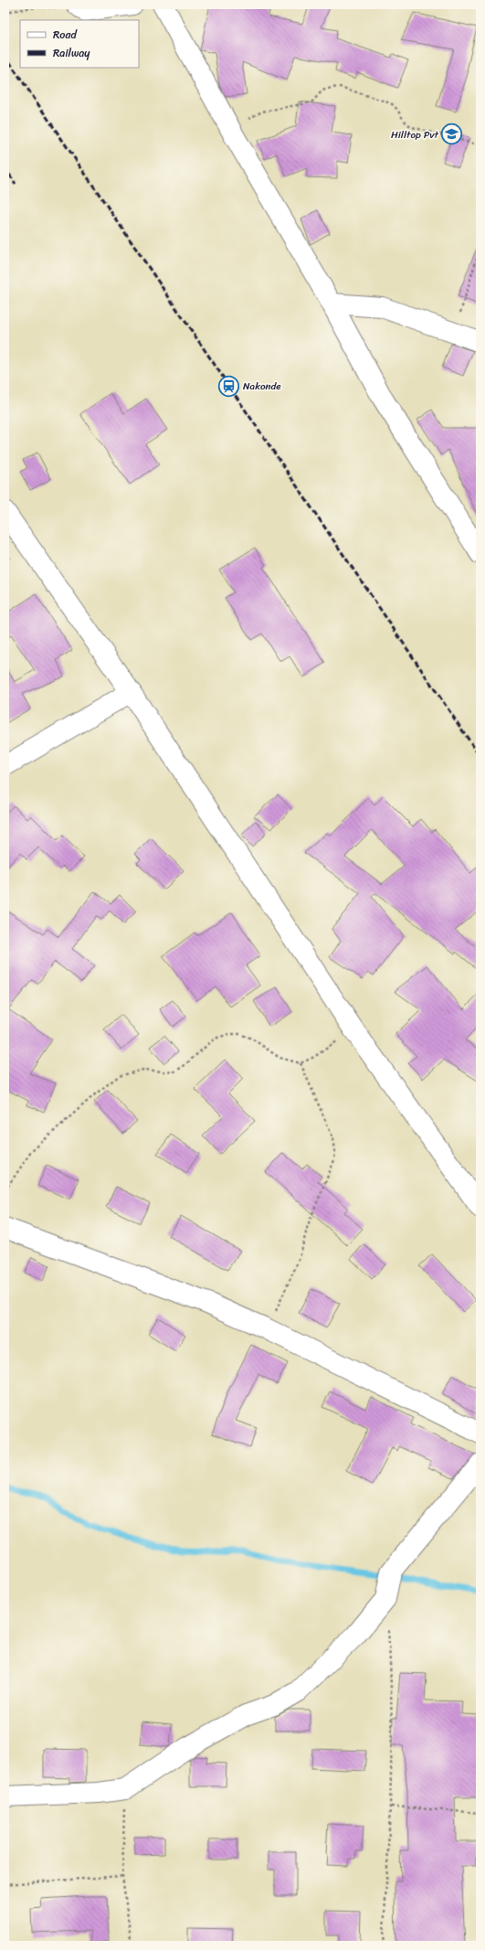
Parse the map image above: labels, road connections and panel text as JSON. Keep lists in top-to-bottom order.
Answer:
{
  "places": {
    "school or university": ["Hilltop Pvt"],
    "station": ["Nakonde"]
  },
  "legend": ["Road", "Railway"]
}
